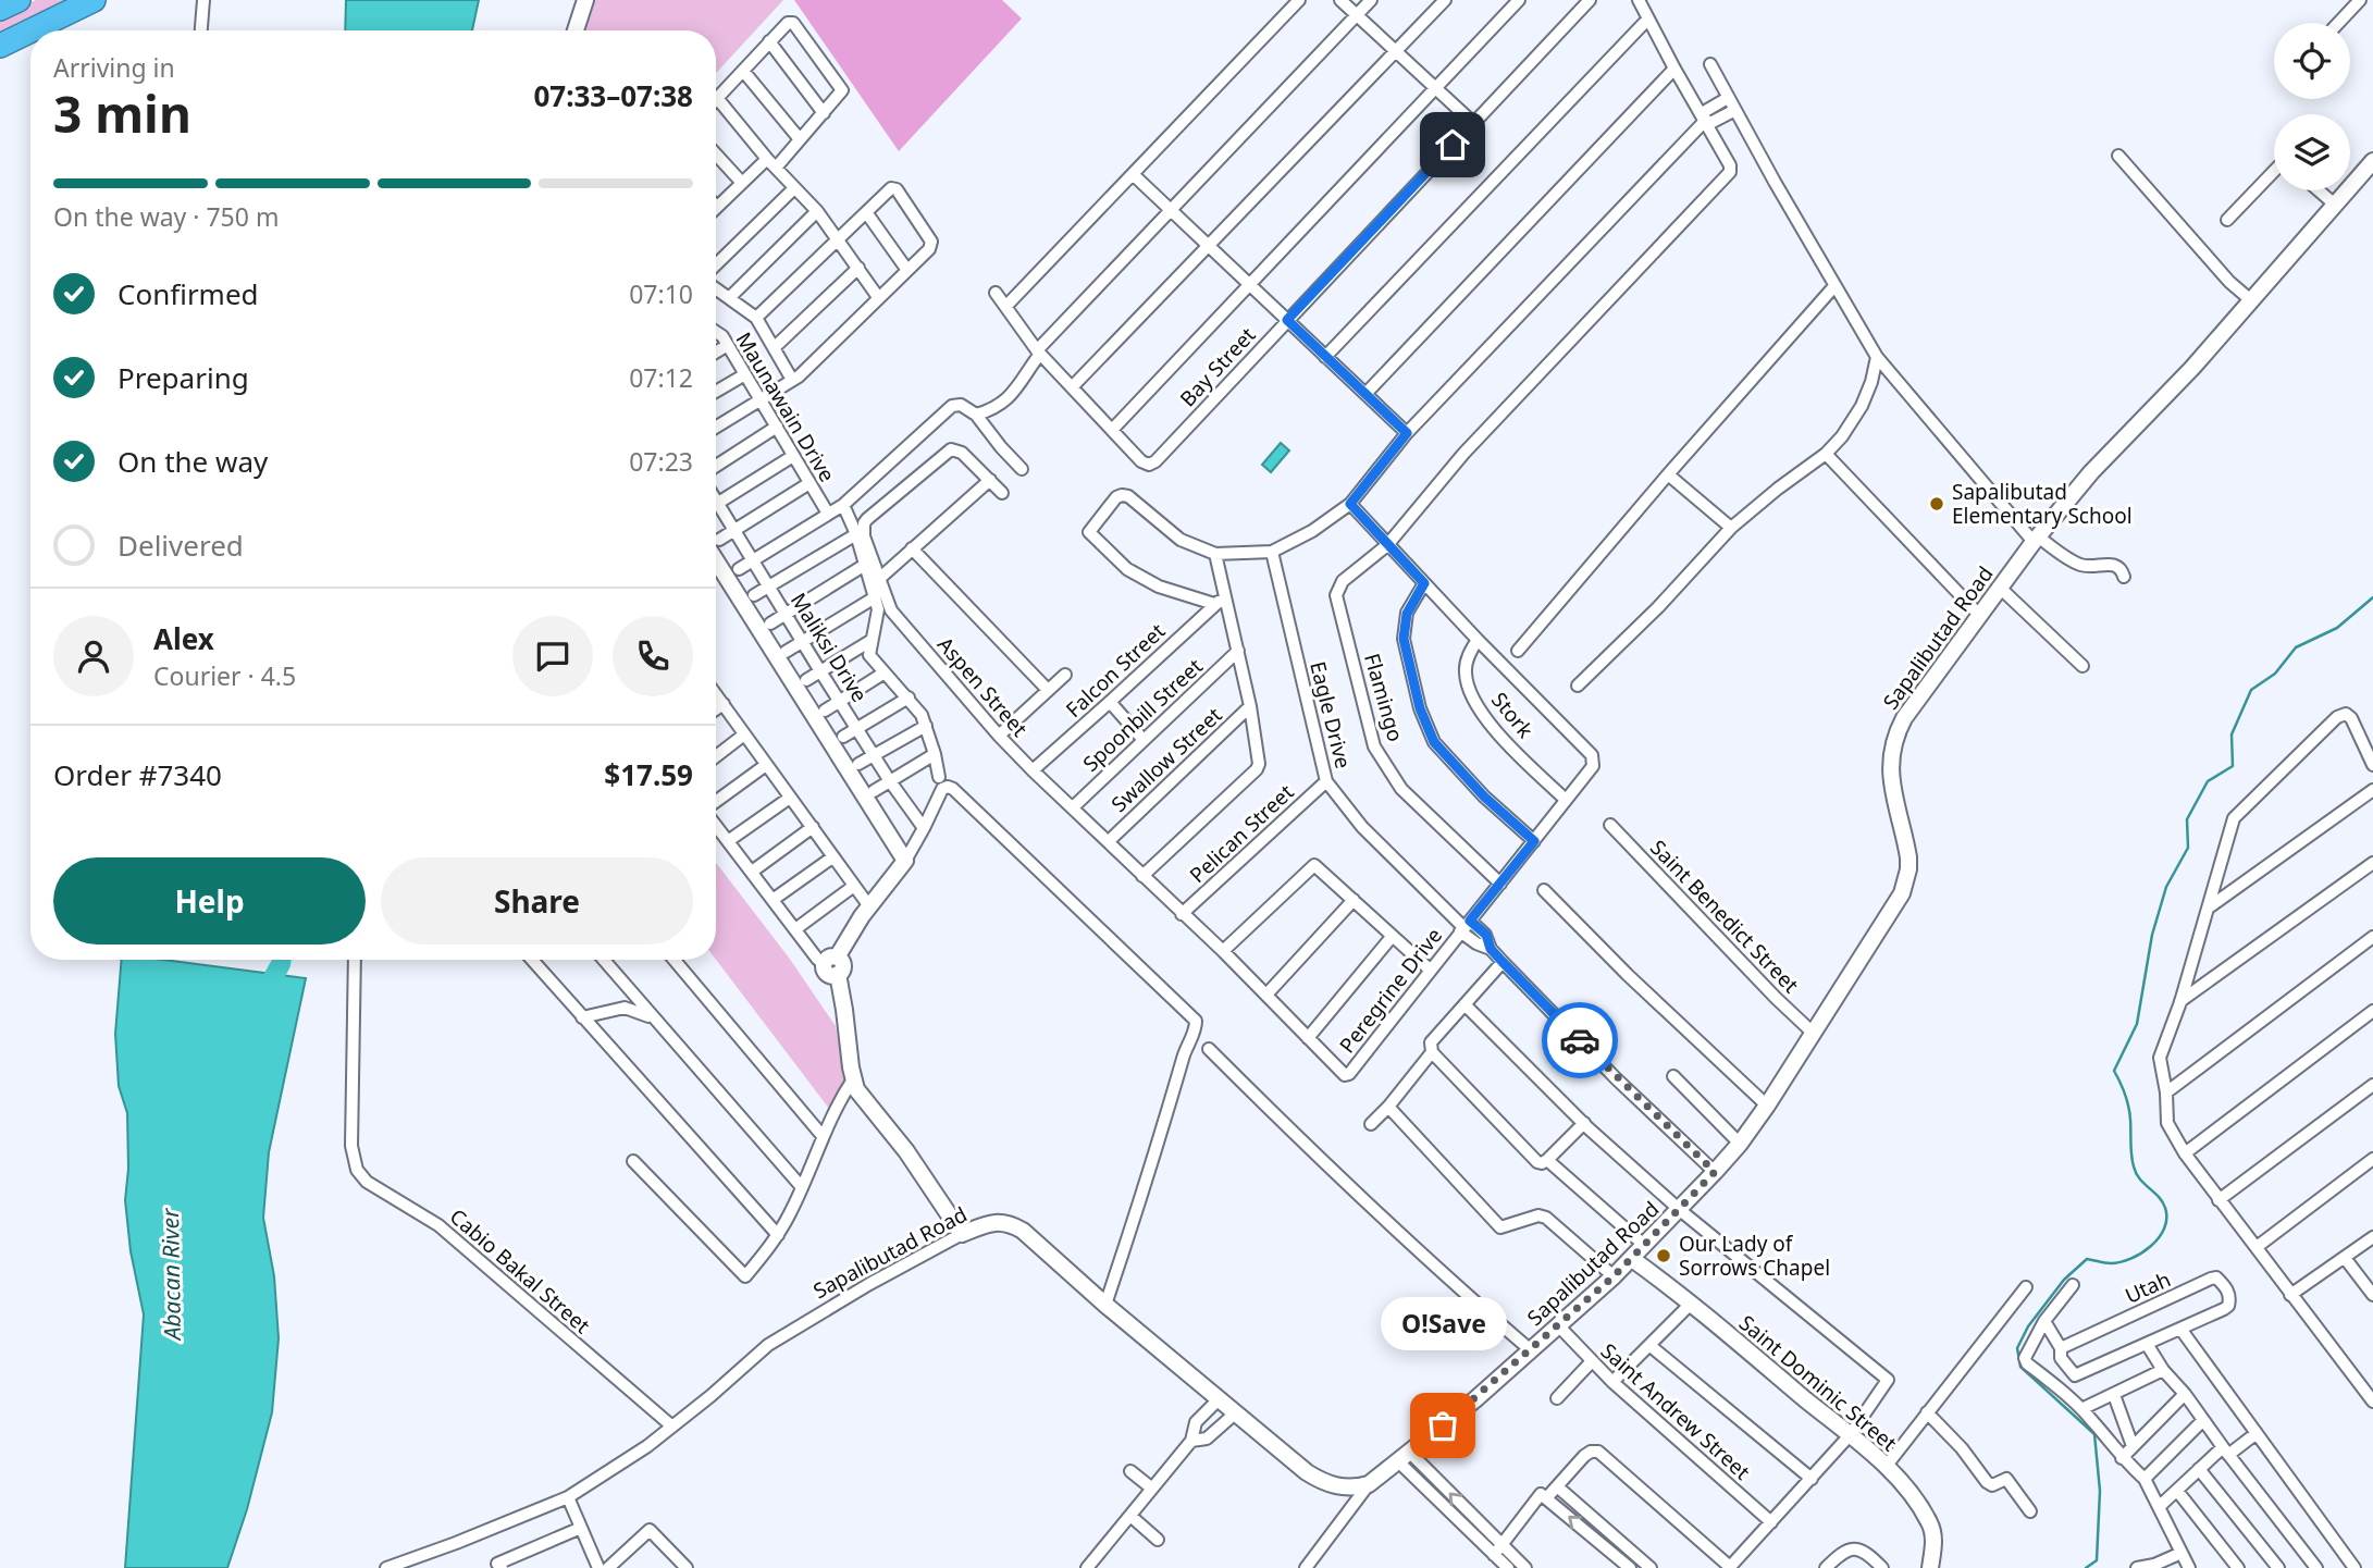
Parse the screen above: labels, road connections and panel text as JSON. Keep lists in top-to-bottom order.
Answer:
{
  "streets": {
    "street": [
      "Bay Street",
      "Maunawain Drive",
      "Sapalibutad Road",
      "Maliksi Drive",
      "Falcon Street",
      "Aspen Street",
      "Flamingo",
      "Spoonbill Street",
      "Eagle Drive",
      "Stork",
      "Swallow Street",
      "Pelican Street",
      "Saint Benedict Street",
      "Peregrine Drive",
      "Cabio Bakal Street",
      "Utah",
      "Saint Dominic Street",
      "Saint Andrew Street"
    ]
  },
  "crossings": [
    ["Sapalibutad Road", "Eagle Drive"],
    ["Sapalibutad Road", "Saint Benedict Street"],
    ["Sapalibutad Road", "Cabio Bakal Street"],
    ["Sapalibutad Road", "Saint Dominic Street"],
    ["Sapalibutad Road", "Saint Andrew Street"],
    ["Falcon Street", "Aspen Street"],
    ["Aspen Street", "Spoonbill Street"],
    ["Aspen Street", "Peregrine Drive"],
    ["Flamingo", "Peregrine Drive"],
    ["Spoonbill Street", "Peregrine Drive"],
    ["Eagle Drive", "Pelican Street"],
    ["Eagle Drive", "Peregrine Drive"],
    ["Stork", "Peregrine Drive"],
    ["Swallow Street", "Peregrine Drive"],
    ["Pelican Street", "Peregrine Drive"]
  ],
  "water": ["Abacan River"],
  "places": ["Sapalibutad Elementary School", "Our Lady of Sorrows Chapel", "O!Save"],
  "page": {
    "heading": ["3 min", "Arriving in", "07:33–07:38"],
    "panel": [
      "Alex",
      "Courier · 4.5",
      "Order #7340",
      "$17.59"
    ],
    "bar": "On the way · 750 m",
    "list": [
      ["Confirmed", "07:10"],
      ["Preparing", "07:12"],
      ["On the way", "07:23"],
      "Delivered"
    ],
    "buttons": ["Help", "Share"],
    "bubble": "O!Save"
  }
}
